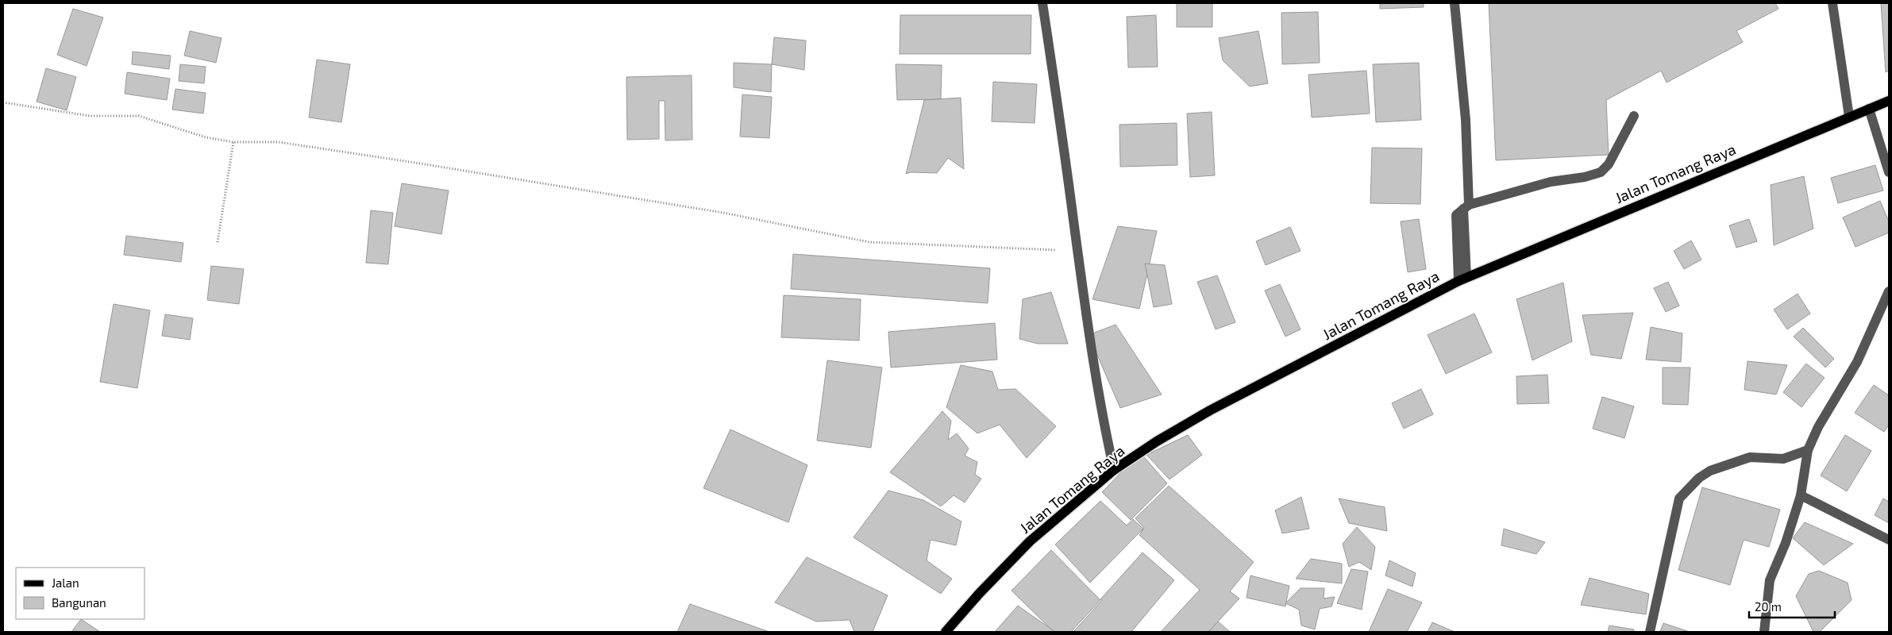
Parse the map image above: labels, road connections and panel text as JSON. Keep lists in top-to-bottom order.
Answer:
{
  "streets": {
    "main road": ["Jalan Tomang Raya"]
  },
  "legend": ["Jalan", "Bangunan"],
  "scale_bar": "20 m"
}
